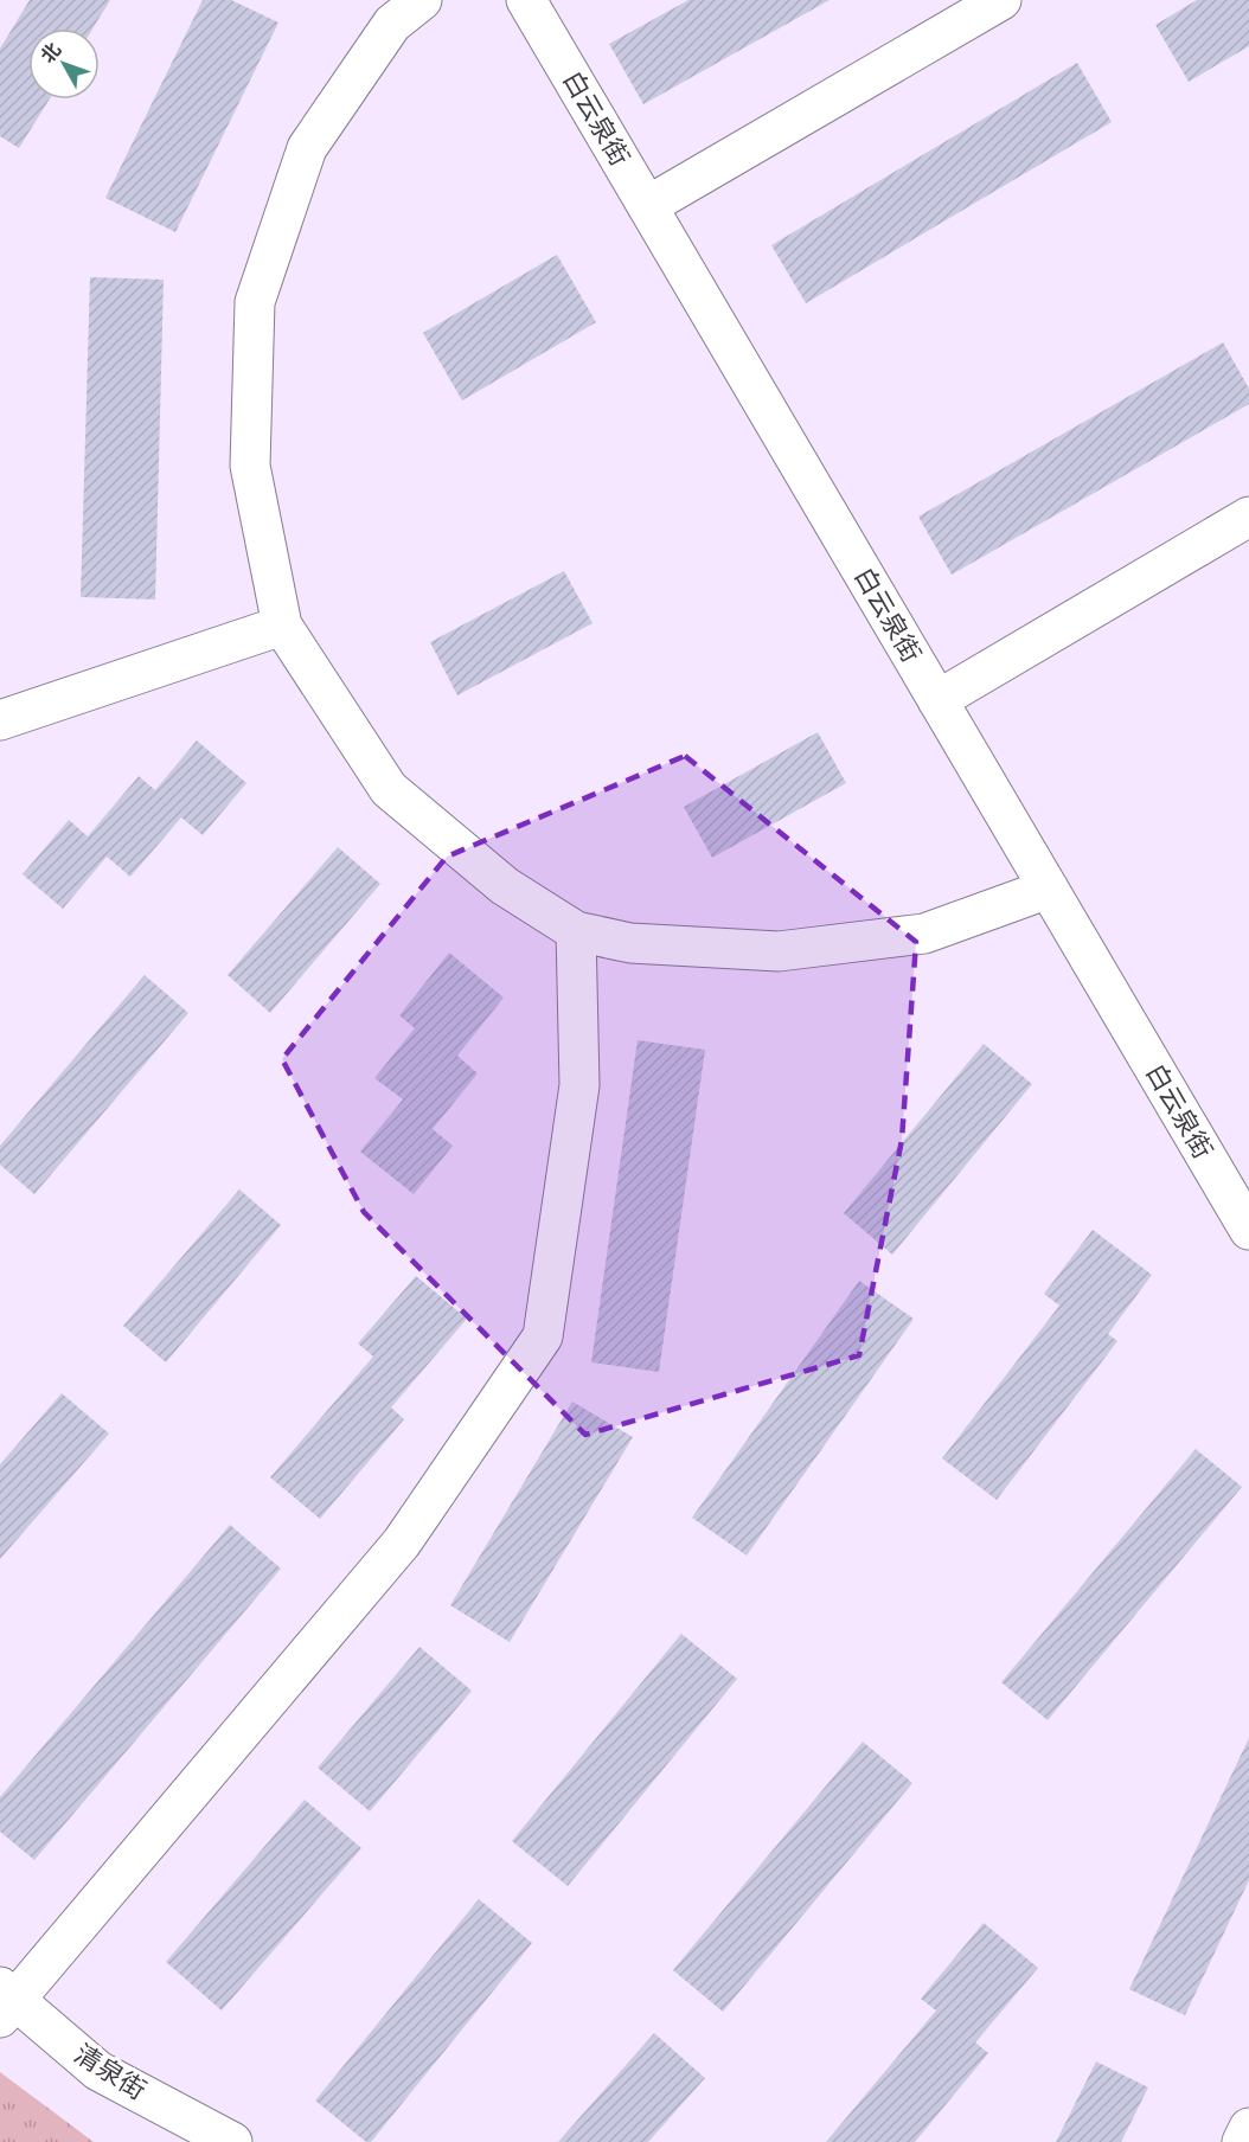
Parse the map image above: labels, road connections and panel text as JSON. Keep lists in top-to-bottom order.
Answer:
{
  "streets": {
    "street": ["白云泉街", "清泉街"]
  },
  "north": "top left"
}
